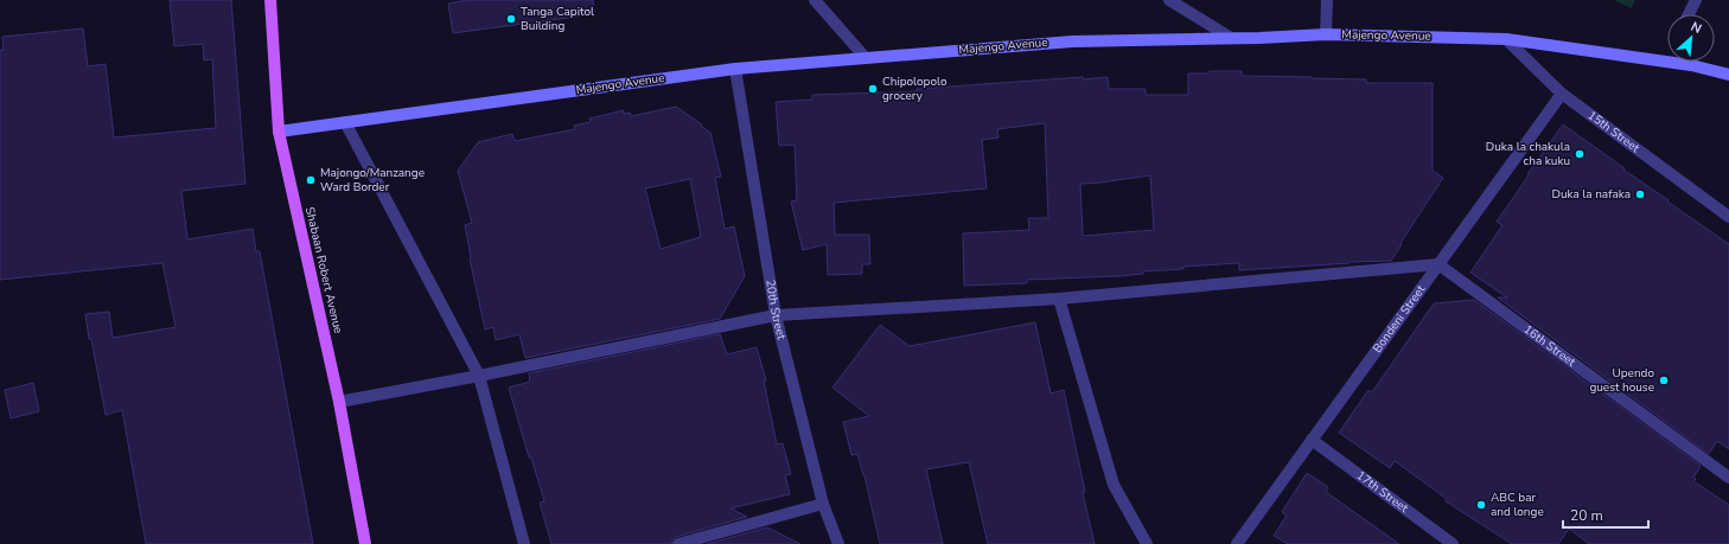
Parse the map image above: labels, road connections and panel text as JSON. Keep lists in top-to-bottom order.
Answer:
{
  "streets": {
    "main road": ["Shabaan Robert Avenue"],
    "street": [
      "Majengo Avenue",
      "15th Street",
      "20th Street",
      "Bondeni Street",
      "16th Street",
      "17th Street"
    ]
  },
  "crossings": [
    ["Majengo Avenue", "15th Street"],
    ["Majengo Avenue", "Shabaan Robert Avenue"],
    ["Majengo Avenue", "20th Street"],
    ["15th Street", "Bondeni Street"],
    ["Bondeni Street", "16th Street"],
    ["Bondeni Street", "17th Street"]
  ],
  "places": [
    "Tanga Capitol Building",
    "Chipolopolo grocery",
    "Duka la chakula cha kuku",
    "Majongo/Manzange Ward Border",
    "Duka la nafaka",
    "Upendo guest house",
    "ABC bar and longe"
  ],
  "scale_bar": "20 m",
  "north": "top right"
}
